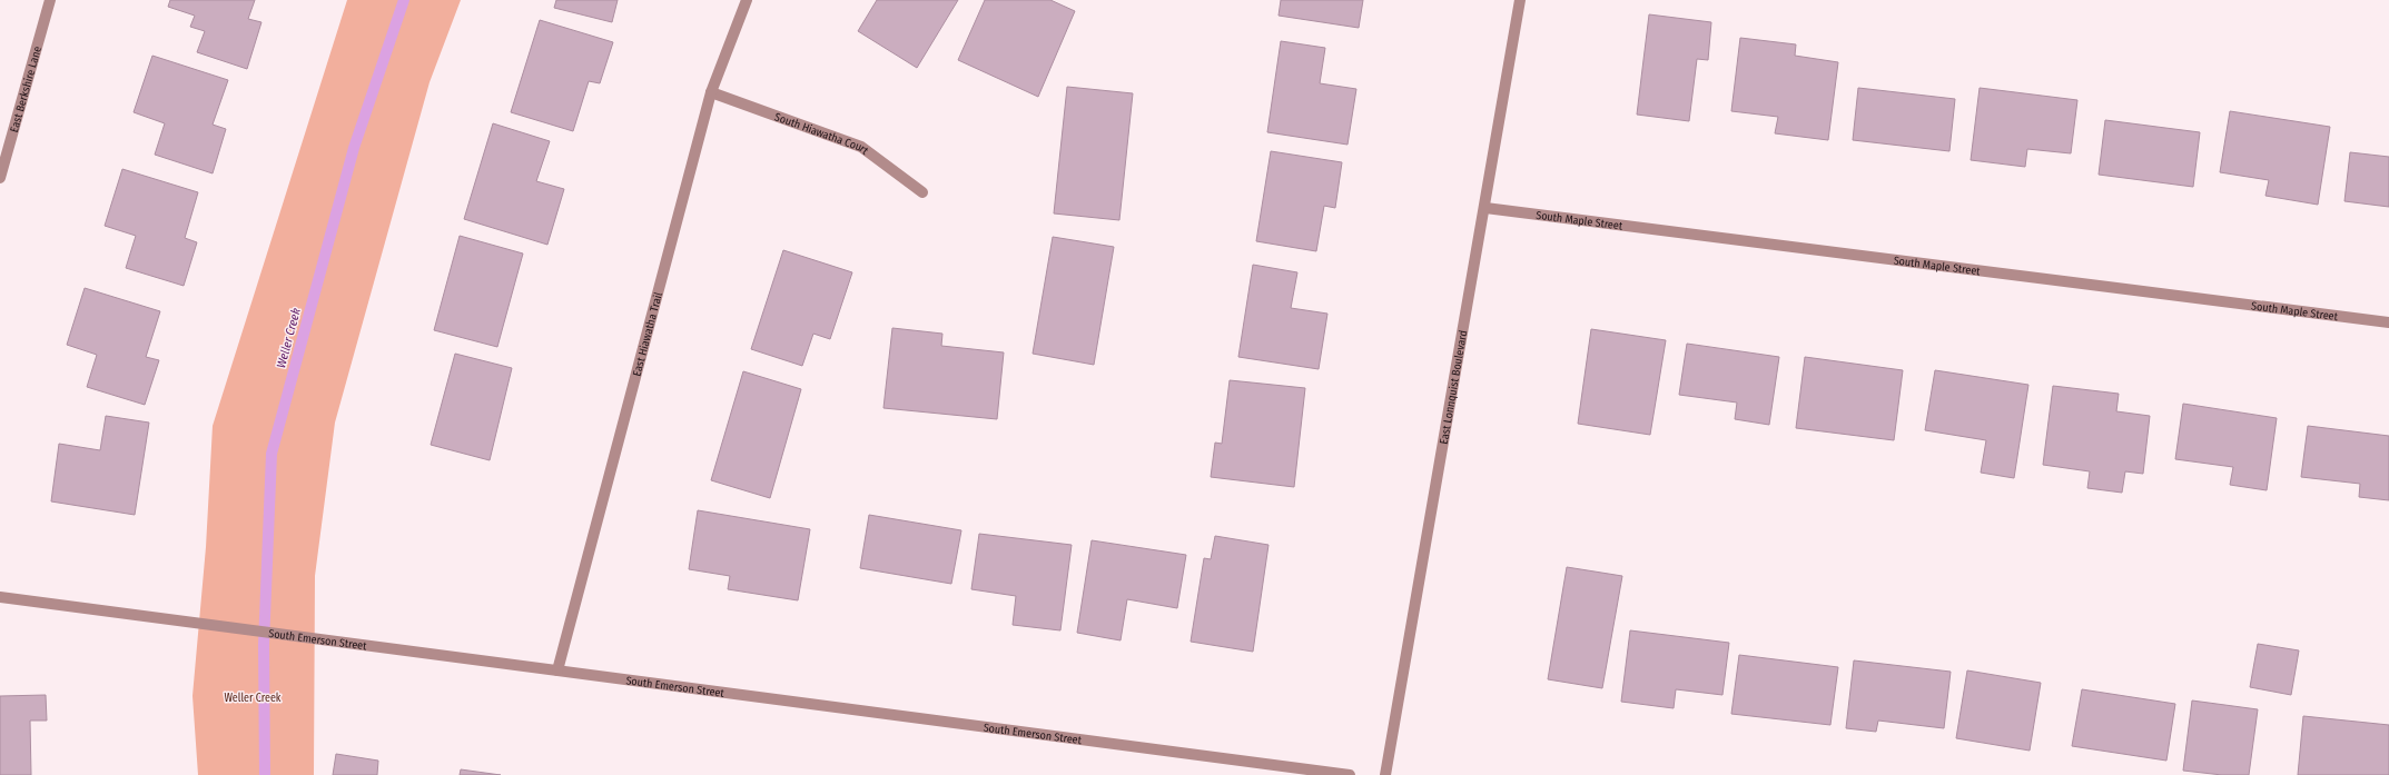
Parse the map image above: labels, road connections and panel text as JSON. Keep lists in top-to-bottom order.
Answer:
{
  "streets": {
    "street": [
      "East Berkshire Lane",
      "South Hiawatha Court",
      "South Maple Street",
      "East Hiawatha Trail",
      "East Lonnquist Boulevard",
      "South Emerson Street"
    ]
  },
  "crossings": [
    ["South Hiawatha Court", "East Hiawatha Trail"],
    ["South Maple Street", "East Lonnquist Boulevard"],
    ["East Hiawatha Trail", "South Emerson Street"]
  ],
  "water": ["Weller Creek"],
  "parks": ["Weller Creek"]
}
